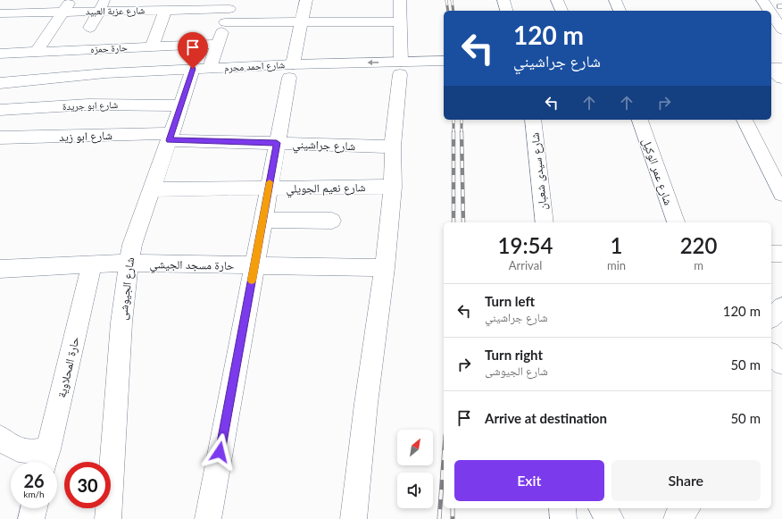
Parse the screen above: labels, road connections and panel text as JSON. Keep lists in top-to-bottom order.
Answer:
{
  "streets": {
    "street": [
      "شارع عزبة العبيد",
      "حارة حمزه",
      "شارع احمد محرم",
      "شارع ابو جريدة",
      "شارع ابو زيد",
      "شارع جراشيني",
      "شارع سيدى شعبان",
      "شارع عمر الوكيل",
      "شارع نعيم الجويلي",
      "حارة مسجد الجيشي",
      "شارع الجيوشى",
      "حارة المحلاوية"
    ]
  },
  "crossings": [
    ["شارع عزبة العبيد", "شارع الجيوشى"],
    ["حارة حمزه", "شارع الجيوشى"],
    ["شارع احمد محرم", "شارع الجيوشى"],
    ["شارع ابو جريدة", "شارع الجيوشى"],
    ["شارع ابو زيد", "شارع جراشيني"],
    ["شارع ابو زيد", "شارع الجيوشى"],
    ["شارع جراشيني", "شارع الجيوشى"],
    ["شارع نعيم الجويلي", "شارع الجيوشى"],
    ["حارة مسجد الجيشي", "شارع الجيوشى"],
    ["حارة مسجد الجيشي", "حارة المحلاوية"]
  ],
  "north": "top right",
  "page": {
    "turn": ["120 m", "شارع جراشيني"],
    "eta": [
      "19:54",
      "Arrival",
      "1",
      "min",
      "220",
      "m"
    ],
    "list": [
      {
        "name": "Turn left",
        "note": "شارع جراشيني",
        "value": "120 m"
      },
      {
        "name": "Turn right",
        "note": "شارع الجيوشى",
        "value": "50 m"
      },
      {
        "name": "Arrive at destination",
        "value": "50 m"
      }
    ],
    "buttons": ["Exit", "Share"],
    "speed": "26 km/h",
    "limit": "30"
  }
}
